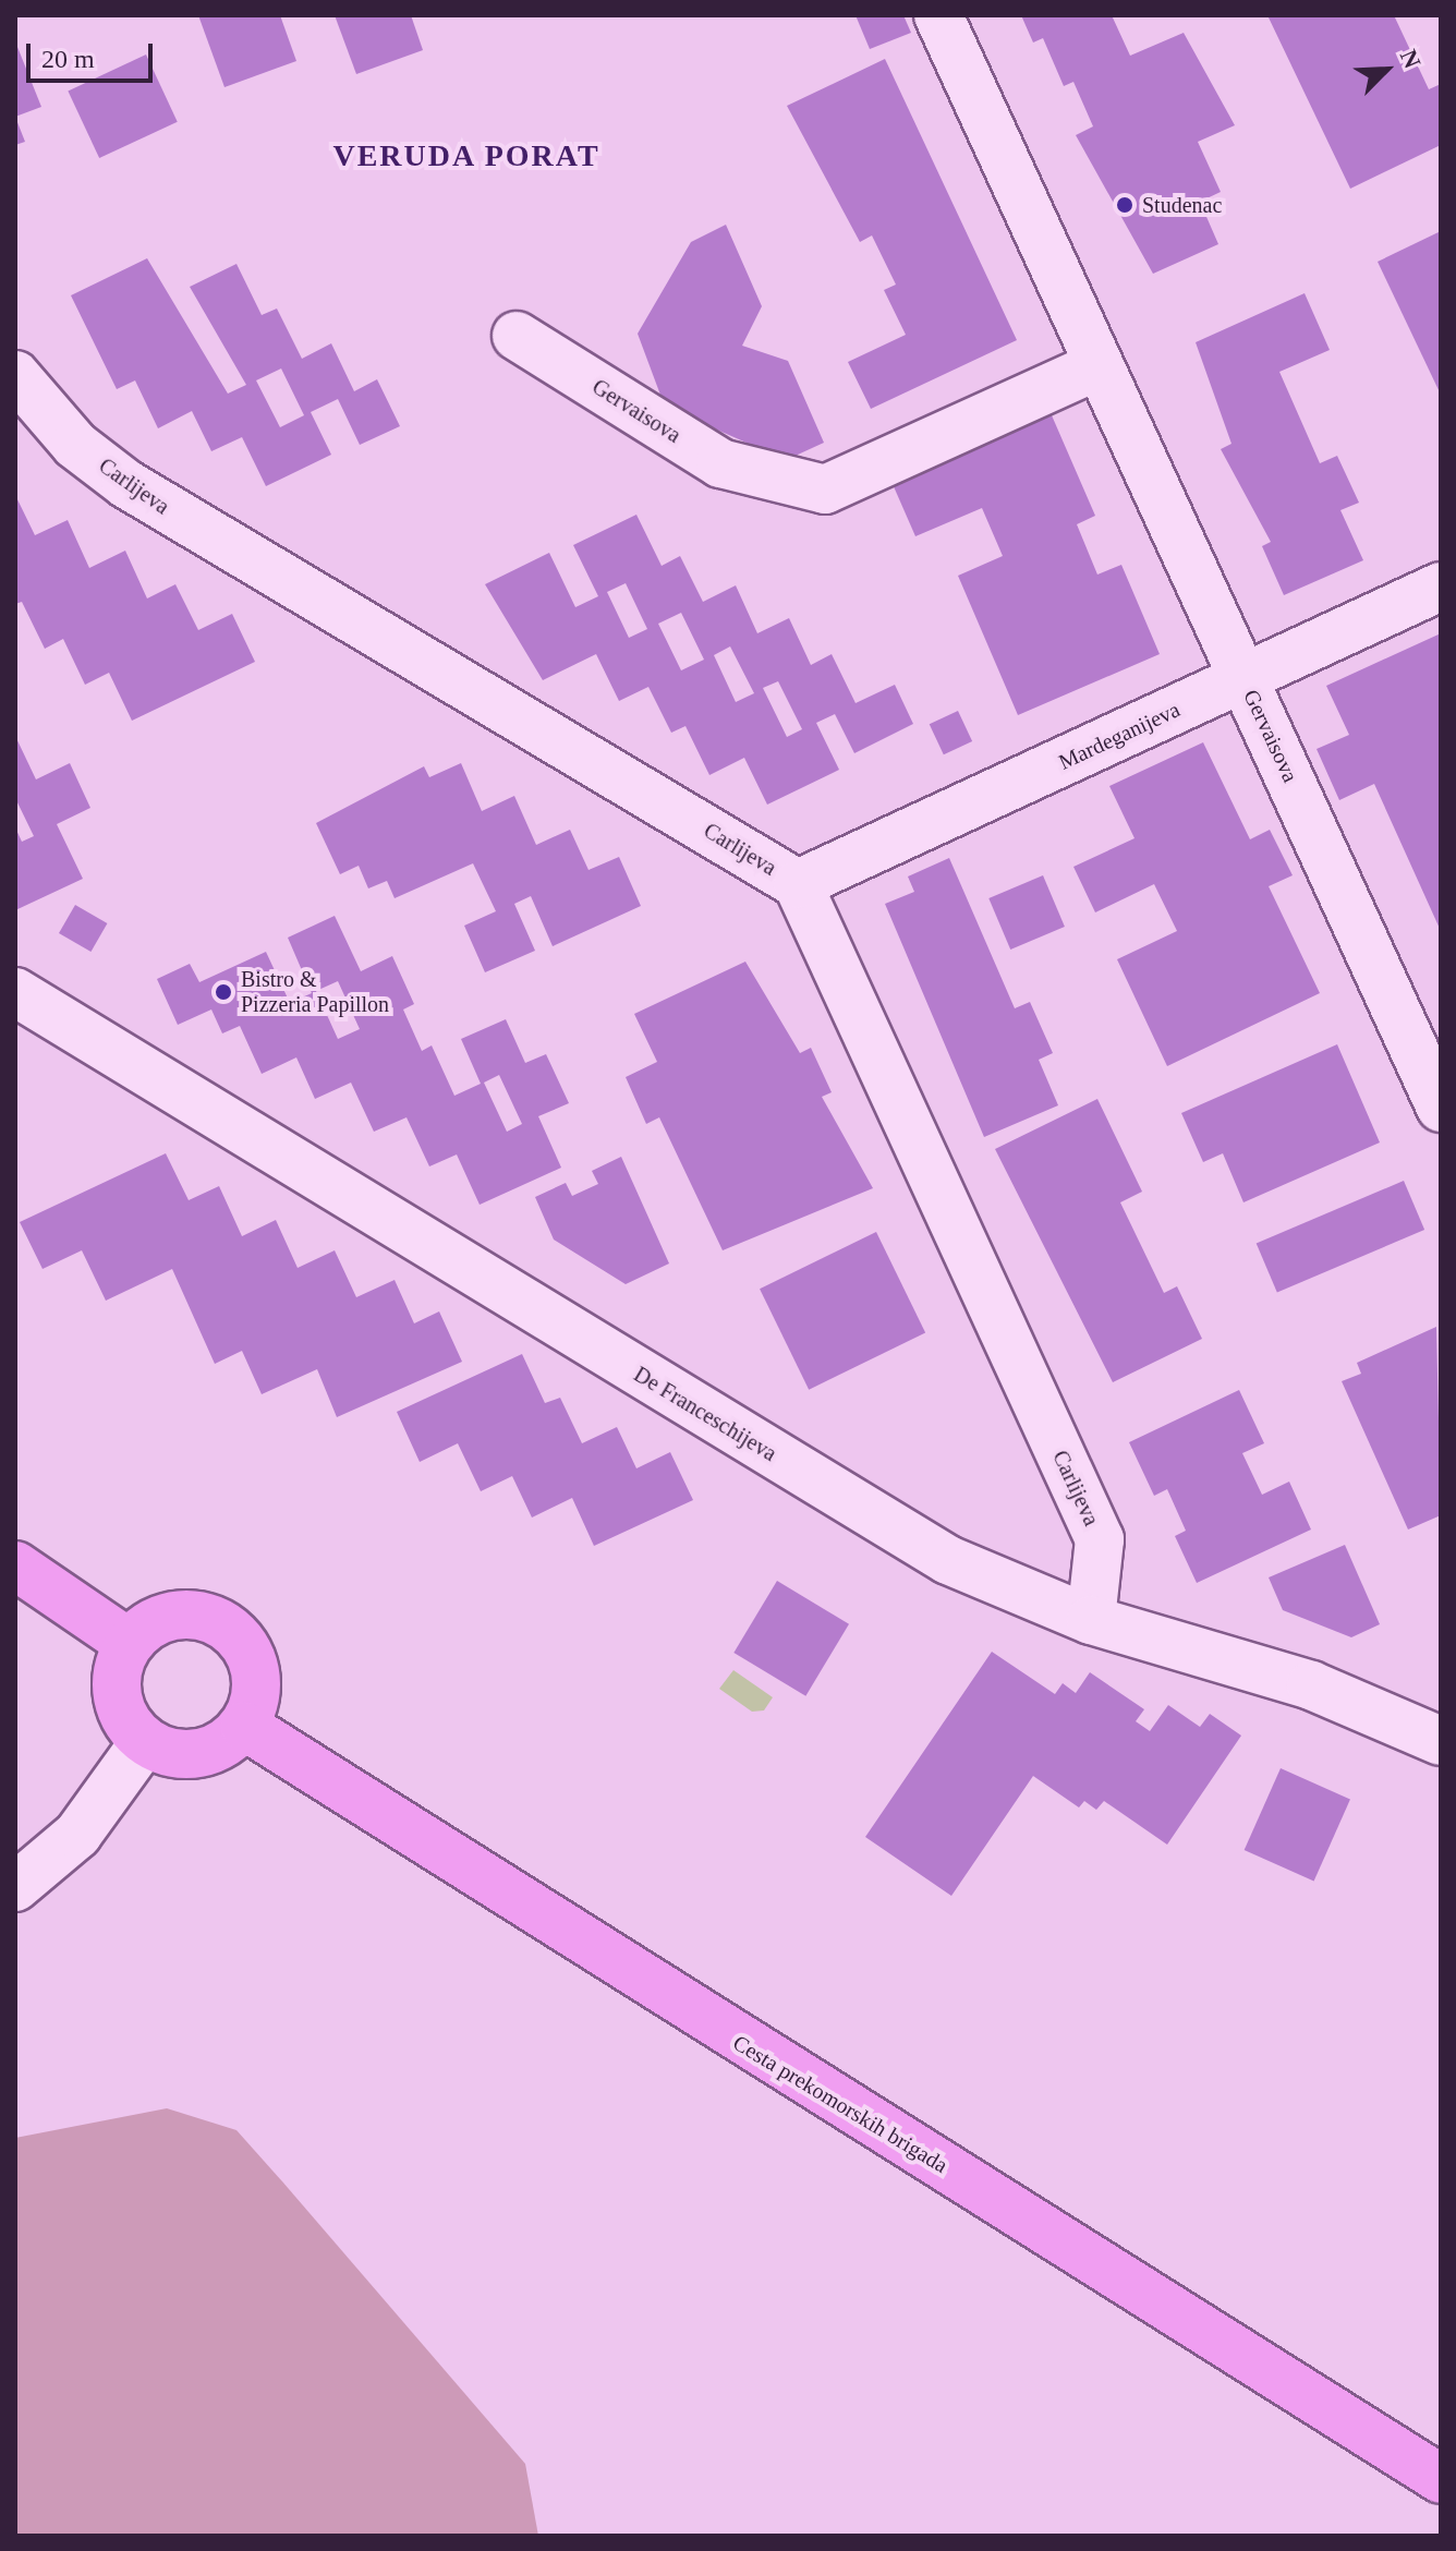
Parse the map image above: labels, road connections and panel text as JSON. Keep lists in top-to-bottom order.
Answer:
{
  "streets": {
    "main road": ["Cesta prekomorskih brigada"],
    "street": [
      "Gervaisova",
      "Carlijeva",
      "Mardeganijeva",
      "De Franceschijeva"
    ]
  },
  "crossings": [
    ["Gervaisova", "Mardeganijeva"],
    ["Carlijeva", "Mardeganijeva"],
    ["Carlijeva", "De Franceschijeva"]
  ],
  "districts": ["VERUDA PORAT"],
  "places": ["Studenac", "Bistro & Pizzeria Papillon"],
  "scale_bar": "20 m",
  "north": "top right"
}
